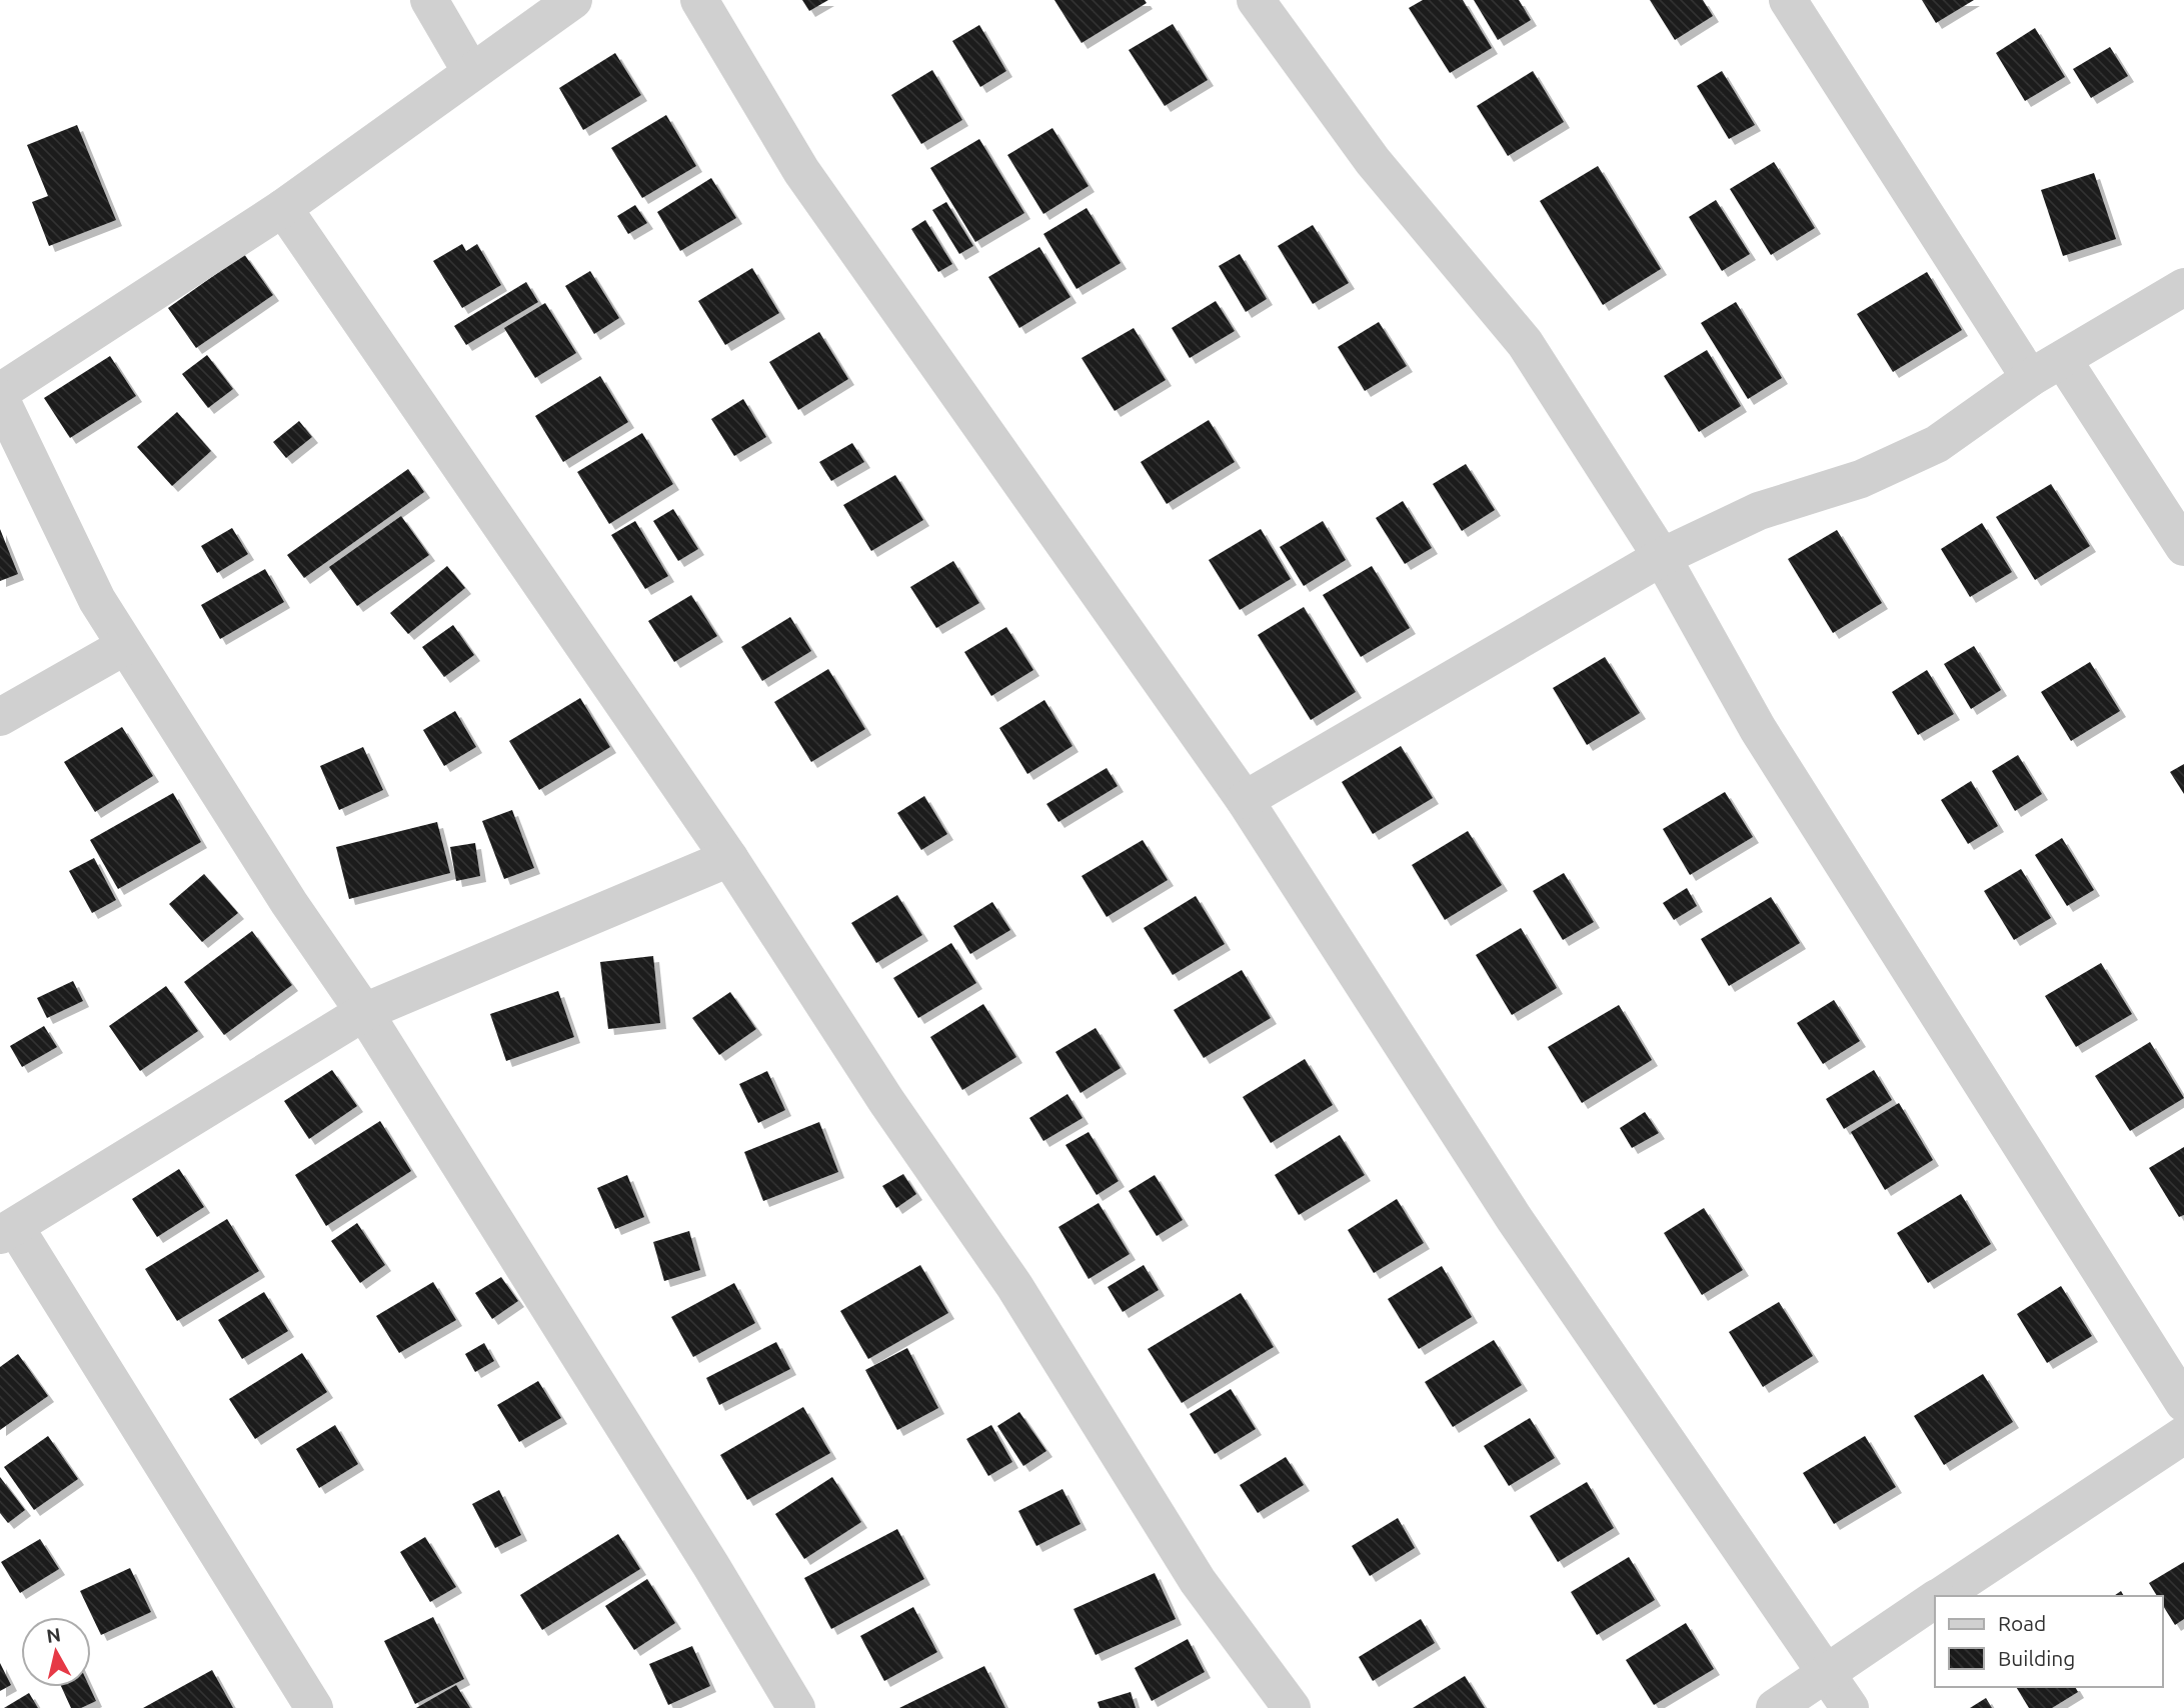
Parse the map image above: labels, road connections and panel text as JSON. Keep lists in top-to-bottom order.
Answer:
{
  "legend": ["Road", "Building"],
  "north": "top"
}
